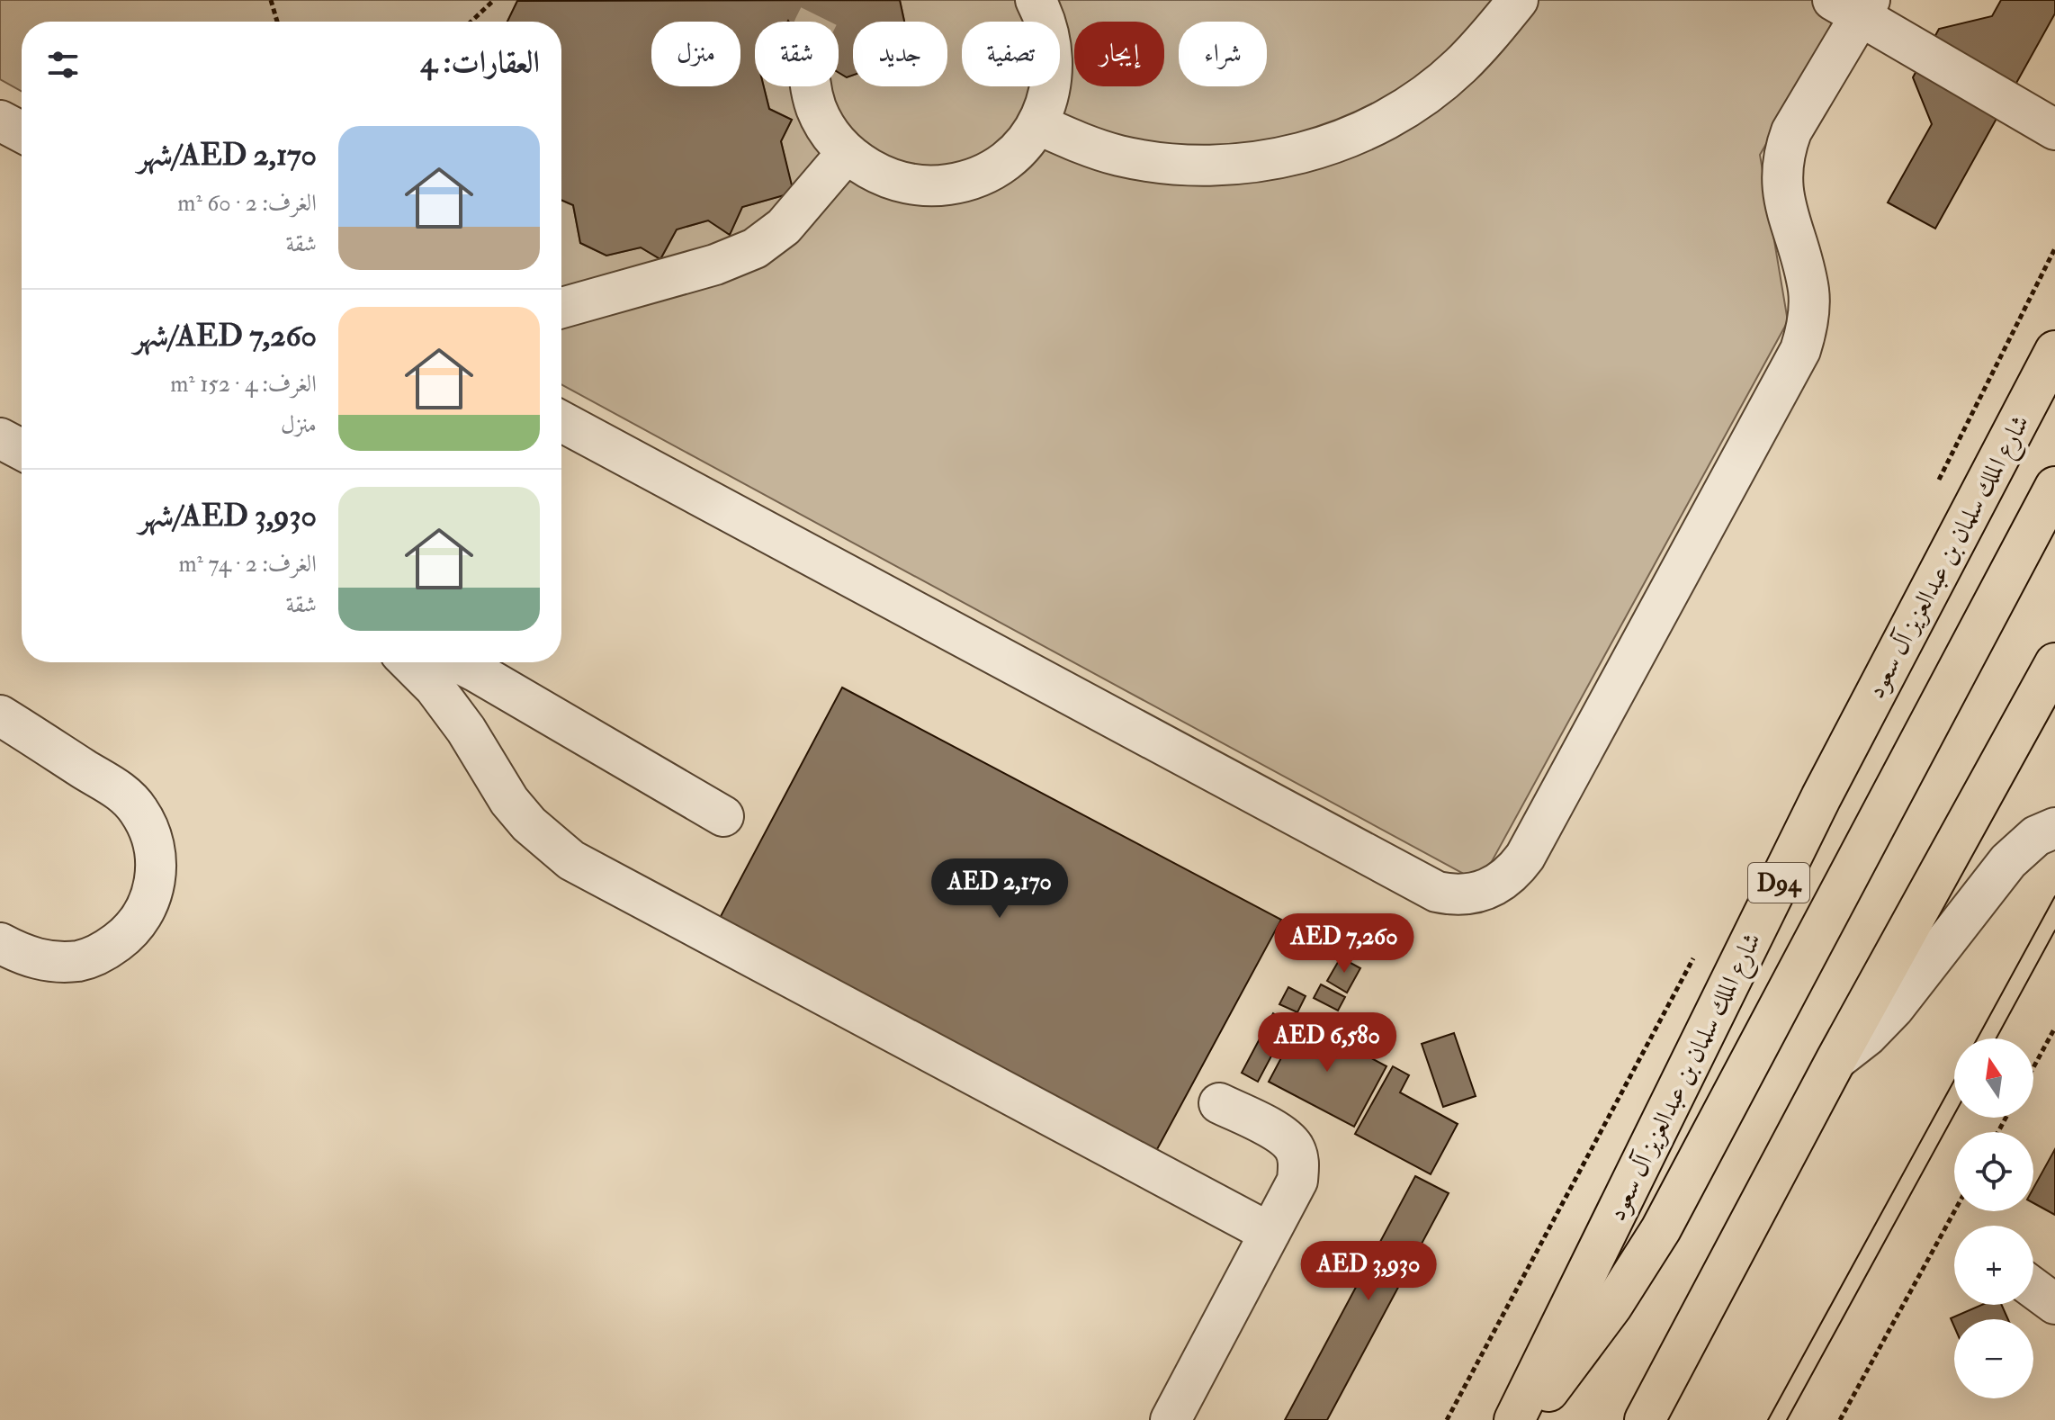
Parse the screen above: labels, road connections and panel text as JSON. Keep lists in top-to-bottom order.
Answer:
{
  "streets": {
    "main road": ["شارع الملك سلمان بن عبدالعزيز آل سعود", "D94"]
  },
  "north": "top",
  "page": {
    "chip": [
      "شراء",
      "إيجار",
      "تصفية",
      "جديد",
      "شقة",
      "منزل"
    ],
    "heading": "العقارات: 4",
    "list": [
      {
        "name": "AED 2,170/شهر",
        "note": "الغرف: 2 · 60 m² · شقة"
      },
      {
        "name": "AED 7,260/شهر",
        "note": "الغرف: 4 · 152 m² · منزل"
      },
      {
        "name": "AED 3,930/شهر",
        "note": "الغرف: 2 · 74 m² · شقة"
      }
    ],
    "price": [
      "AED 2,170",
      "AED 7,260",
      "AED 6,580",
      "AED 3,930"
    ],
    "map_buttons": ["+", "−"]
  }
}
